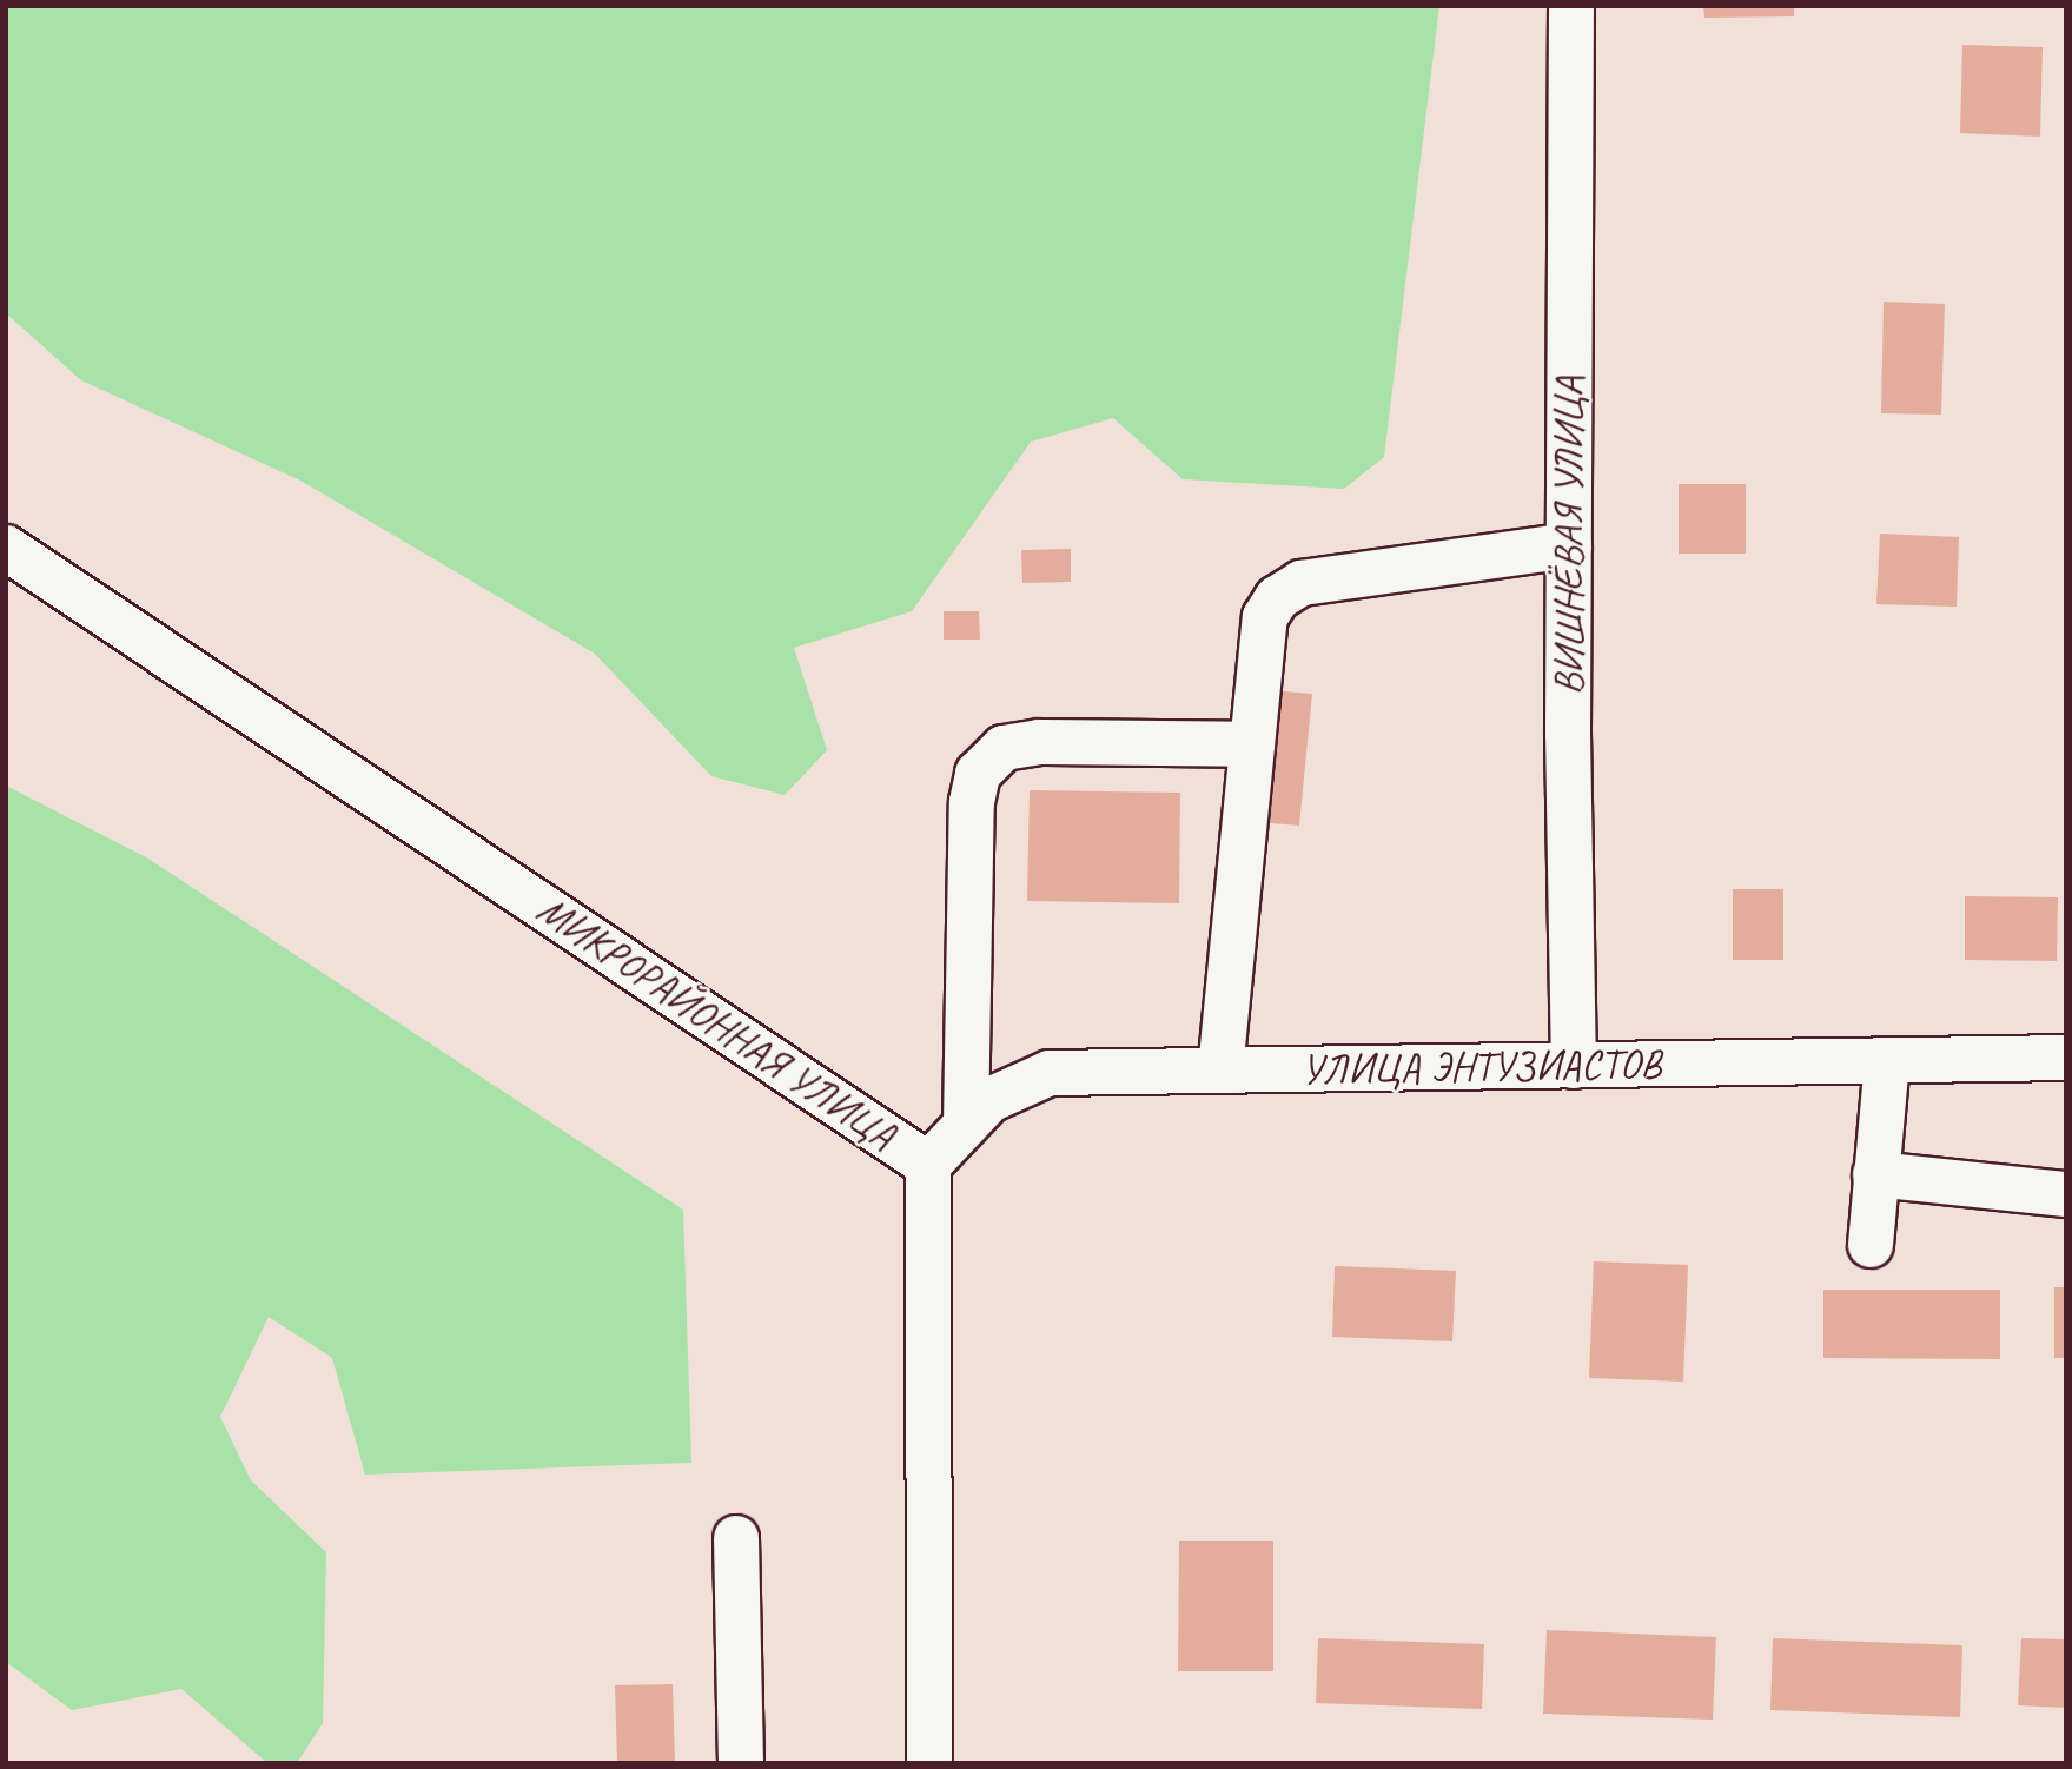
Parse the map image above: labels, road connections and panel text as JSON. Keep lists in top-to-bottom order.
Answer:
{
  "streets": {
    "street": ["ВИШНЁВАЯ УЛИЦА", "МИКРОРАЙОННАЯ УЛИЦА", "УЛИЦА ЭНТУЗИАСТОВ"]
  },
  "crossings": [
    ["ВИШНЁВАЯ УЛИЦА", "УЛИЦА ЭНТУЗИАСТОВ"],
    ["МИКРОРАЙОННАЯ УЛИЦА", "УЛИЦА ЭНТУЗИАСТОВ"]
  ]
}
